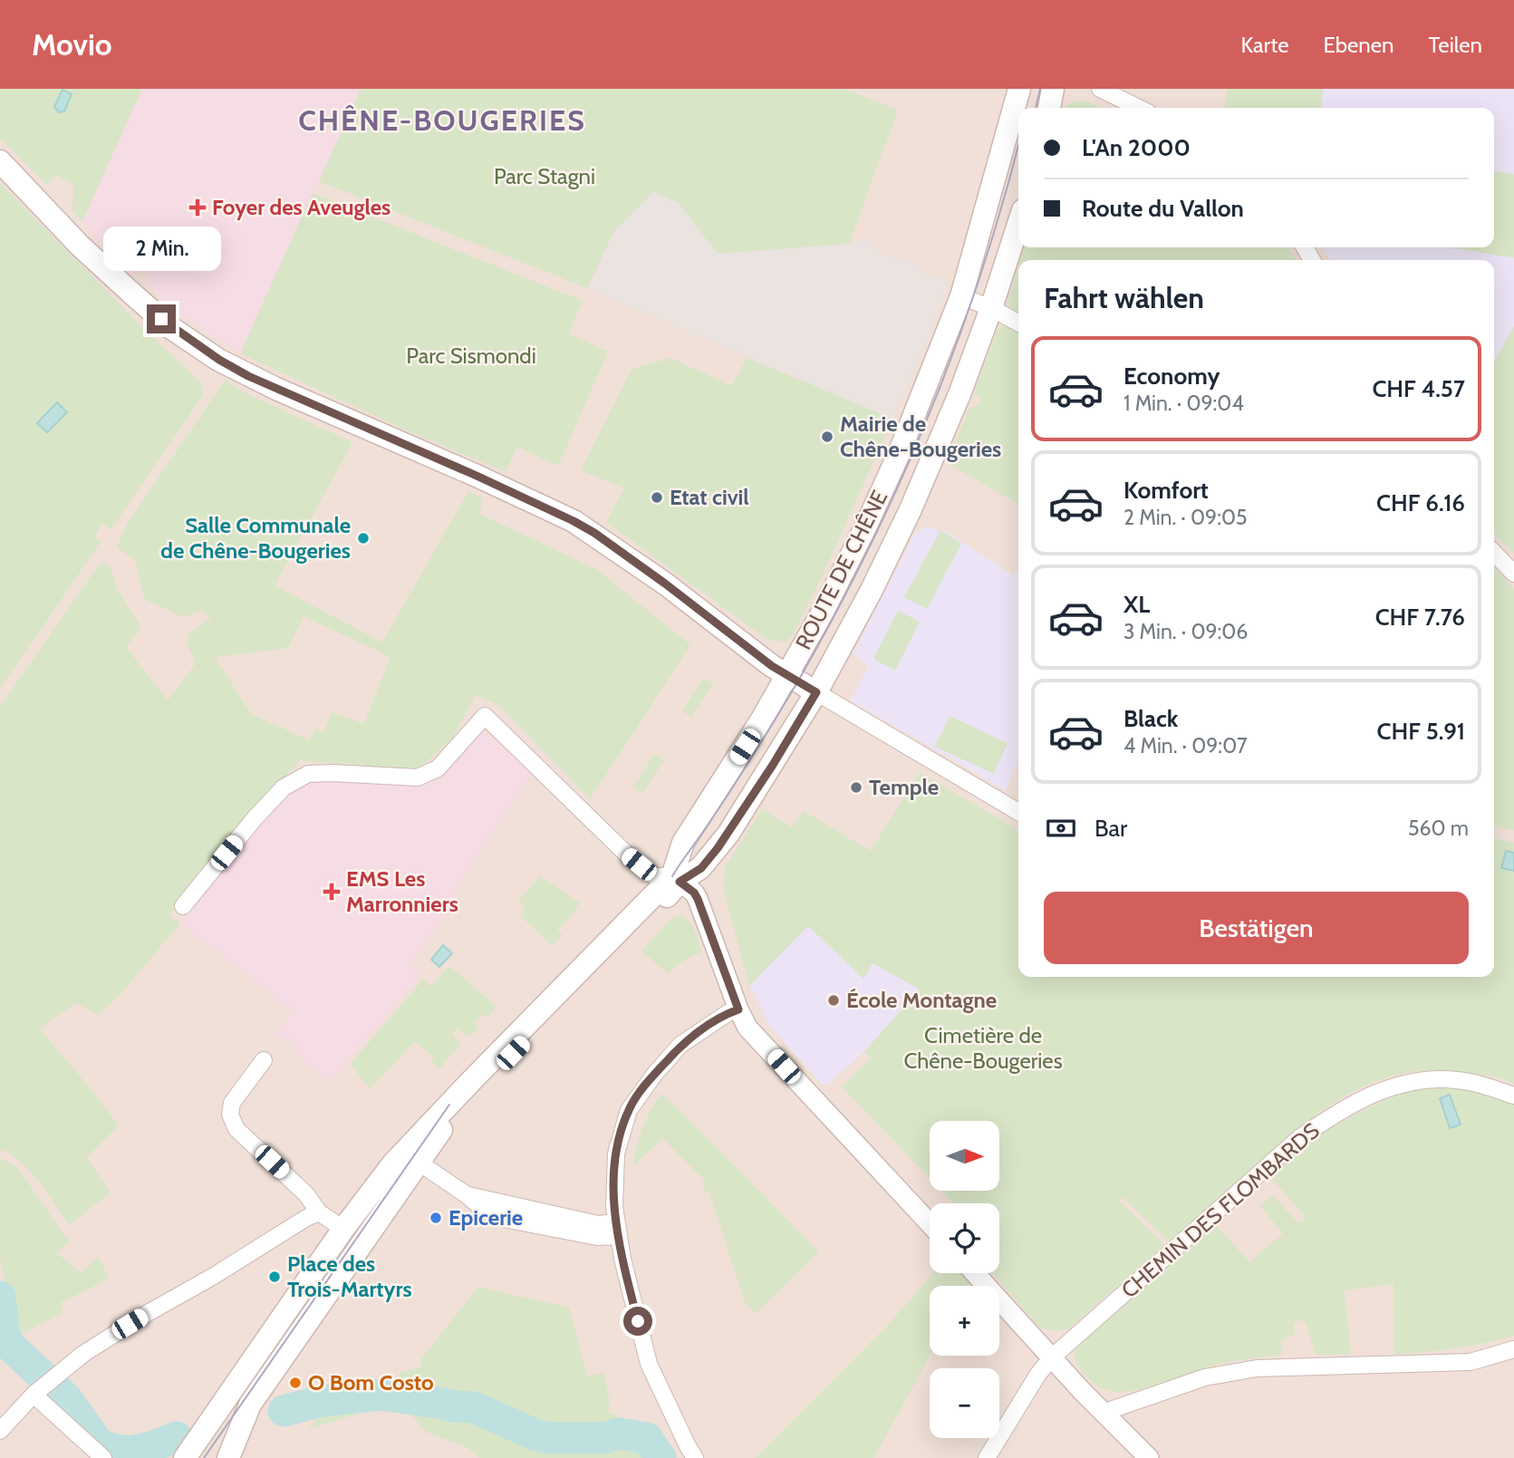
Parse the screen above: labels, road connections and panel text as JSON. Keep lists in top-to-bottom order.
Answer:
{
  "streets": {
    "main road": ["ROUTE DE CHÊNE"],
    "street": ["CHEMIN DES FLOMBARDS"]
  },
  "districts": ["CHÊNE-BOUGERIES"],
  "parks": ["Parc Stagni", "Parc Sismondi", "Cimetière de Chêne-Bougeries"],
  "places": {
    "health": ["Foyer des Aveugles", "EMS Les Marronniers"],
    "other": [
      "Mairie de Chêne-Bougeries",
      "Etat civil",
      "Salle Communale de Chêne-Bougeries",
      "Temple",
      "École Montagne",
      "Epicerie",
      "Place des Trois-Martyrs",
      "O Bom Costo"
    ]
  },
  "north": "right",
  "page": {
    "header": "Movio",
    "nav": ["Karte", "Ebenen", "Teilen"],
    "banner": ["L'An 2000", "Route du Vallon"],
    "bubble": "2 Min.",
    "heading": "Fahrt wählen",
    "list": [
      {
        "name": "Economy",
        "note": "1 Min. · 09:04",
        "value": "CHF 4.57"
      },
      {
        "name": "Komfort",
        "note": "2 Min. · 09:05",
        "value": "CHF 6.16"
      },
      {
        "name": "XL",
        "note": "3 Min. · 09:06",
        "value": "CHF 7.76"
      },
      {
        "name": "Black",
        "note": "4 Min. · 09:07",
        "value": "CHF 5.91"
      }
    ],
    "pay": ["Bar", "560 m"],
    "buttons": "Bestätigen",
    "map_buttons": ["+", "−"]
  }
}
